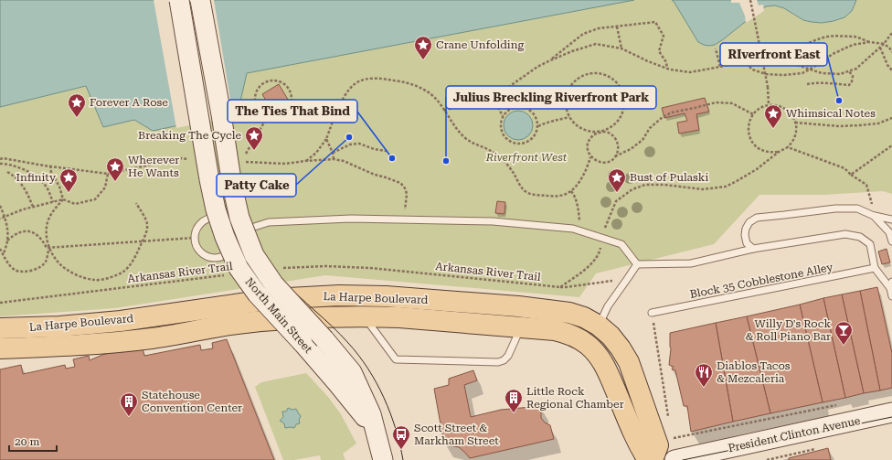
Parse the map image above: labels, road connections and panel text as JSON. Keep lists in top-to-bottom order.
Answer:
{
  "streets": {
    "main road": ["La Harpe Boulevard", "North Main Street", "President Clinton Avenue"],
    "lane": ["Block 35 Cobblestone Alley"],
    "path": ["Arkansas River Trail"]
  },
  "parks": ["Riverfront West"],
  "places": {
    "place": [
      "Crane Unfolding",
      "Forever A Rose",
      "Whimsical Notes",
      "Breaking The Cycle",
      "Wherever He Wants",
      "Infinity",
      "Bust of Pulaski"
    ],
    "other": [
      "RIverfront East",
      "Patty Cake",
      "The Ties That Bind",
      "Julius Breckling Riverfront Park"
    ],
    "bar": ["Willy D's Rock & Roll Piano Bar"],
    "restaurant": ["Diablos Tacos & Mezcaleria"],
    "building": ["Little Rock Regional Chamber", "Statehouse Convention Center"],
    "bus stop": ["Scott Street & Markham Street"]
  },
  "scale_bar": "20 m"
}
